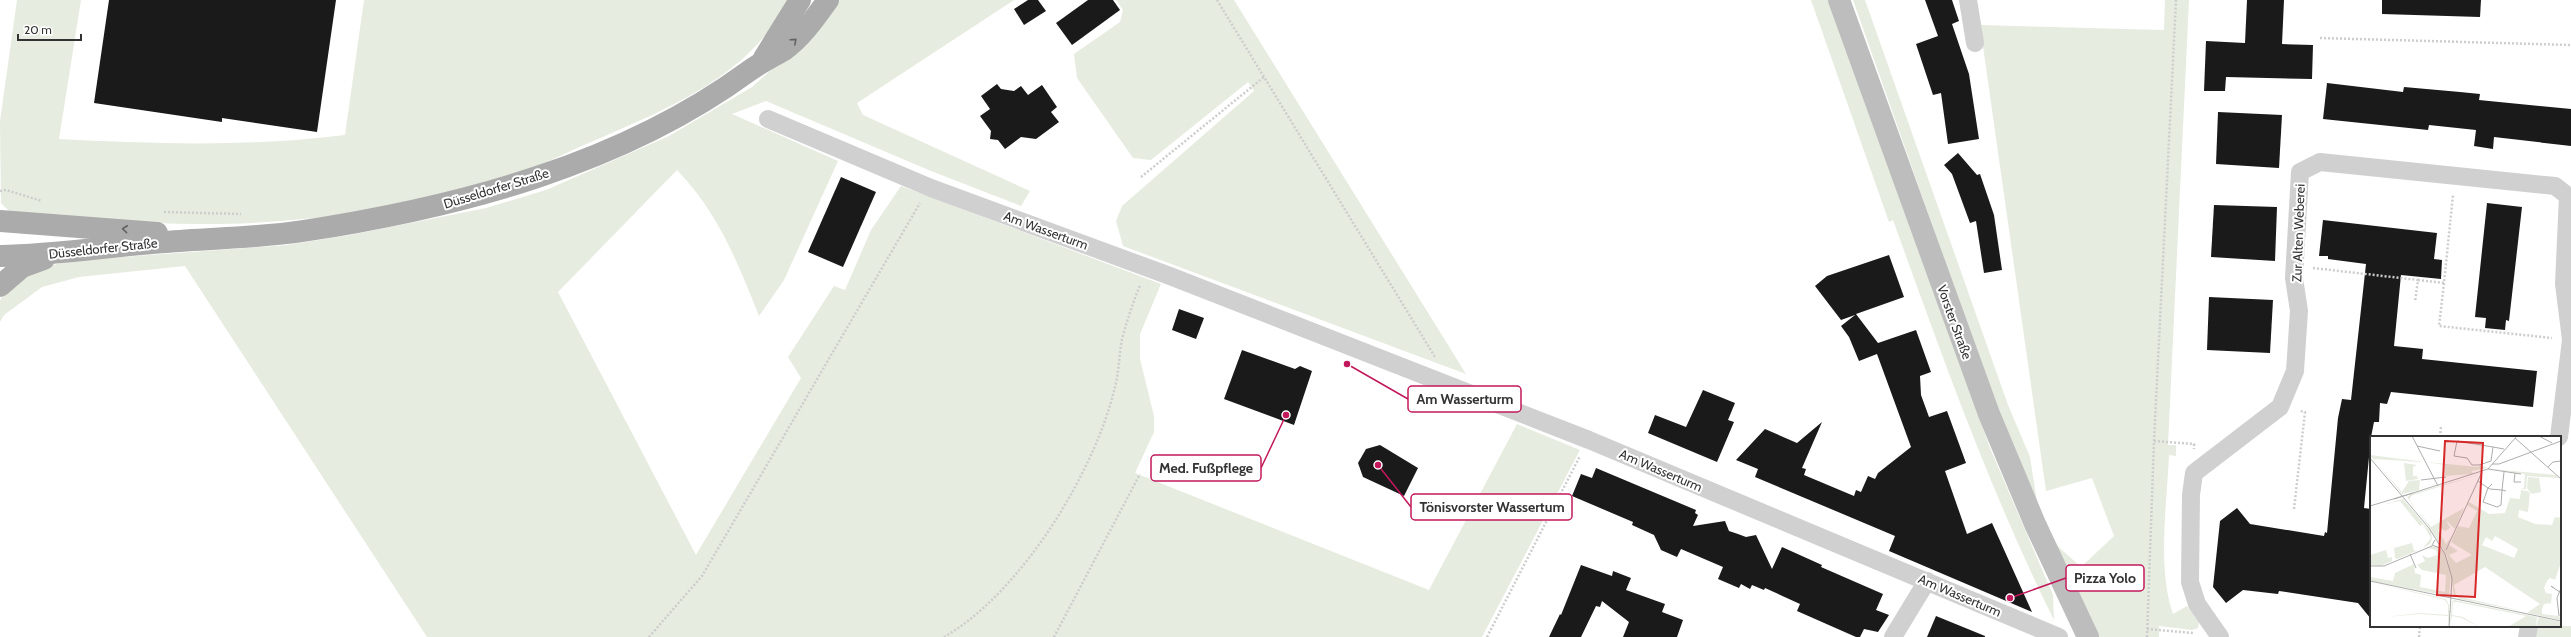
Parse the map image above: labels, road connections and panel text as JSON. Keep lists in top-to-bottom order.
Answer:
{
  "streets": {
    "main road": ["Düsseldorfer Straße"],
    "street": ["Am Wasserturm", "Zur Alten Weberei", "Vorster Straße"]
  },
  "places": [
    "Am Wasserturm",
    "Med. Fußpflege",
    "Tönisvorster Wassertum",
    "Pizza Yolo"
  ],
  "scale_bar": "20 m"
}
